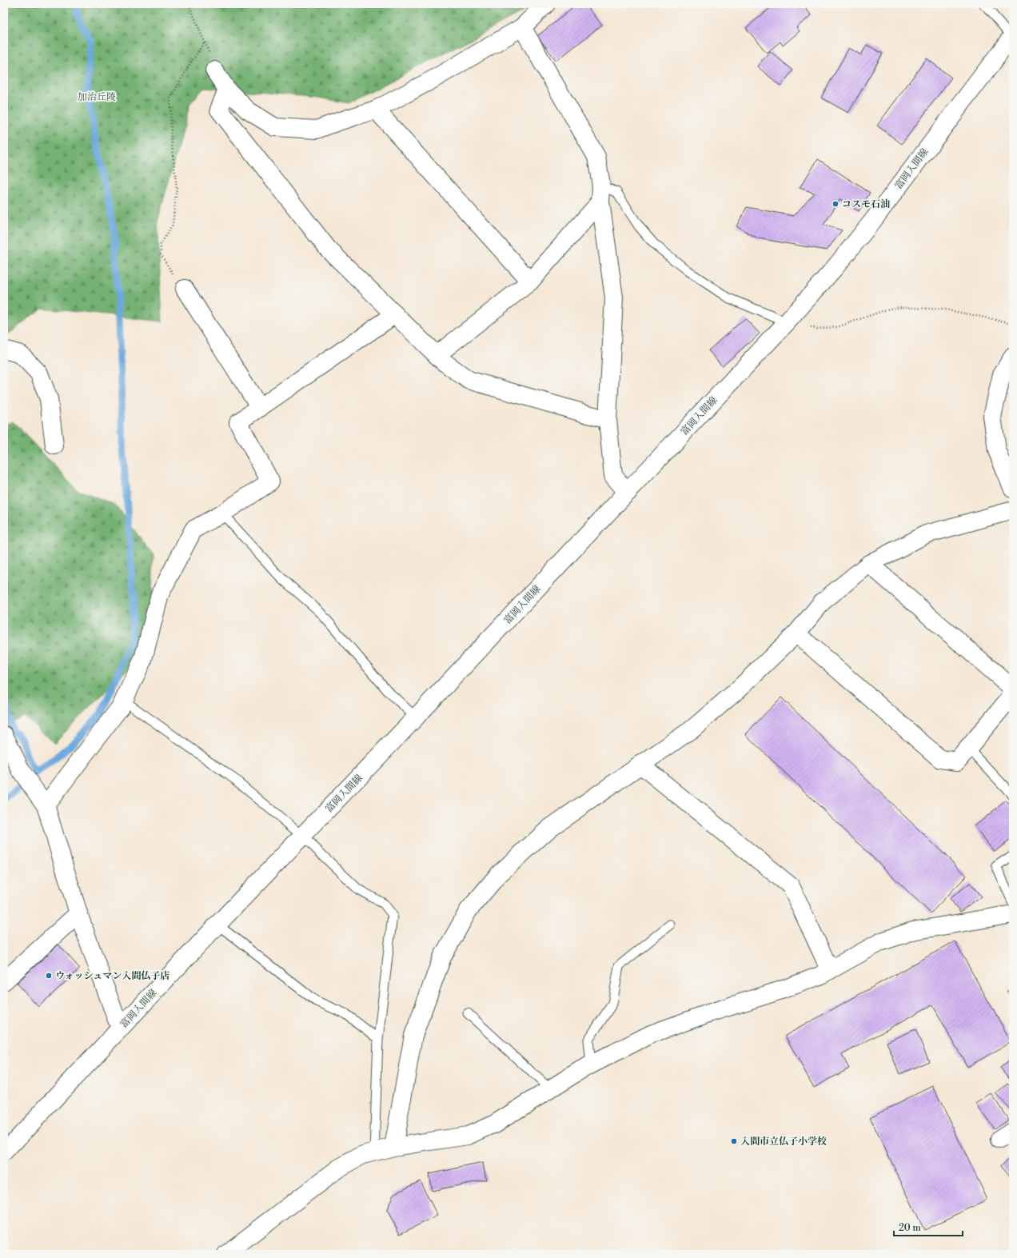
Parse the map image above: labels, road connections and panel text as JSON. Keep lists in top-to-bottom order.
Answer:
{
  "streets": {
    "street": ["富岡入間線"]
  },
  "parks": ["加治丘陵"],
  "places": ["コスモ石油", "ウォッシュマン入間仏子店", "入間市立仏子小学校"],
  "scale_bar": "20 m"
}
